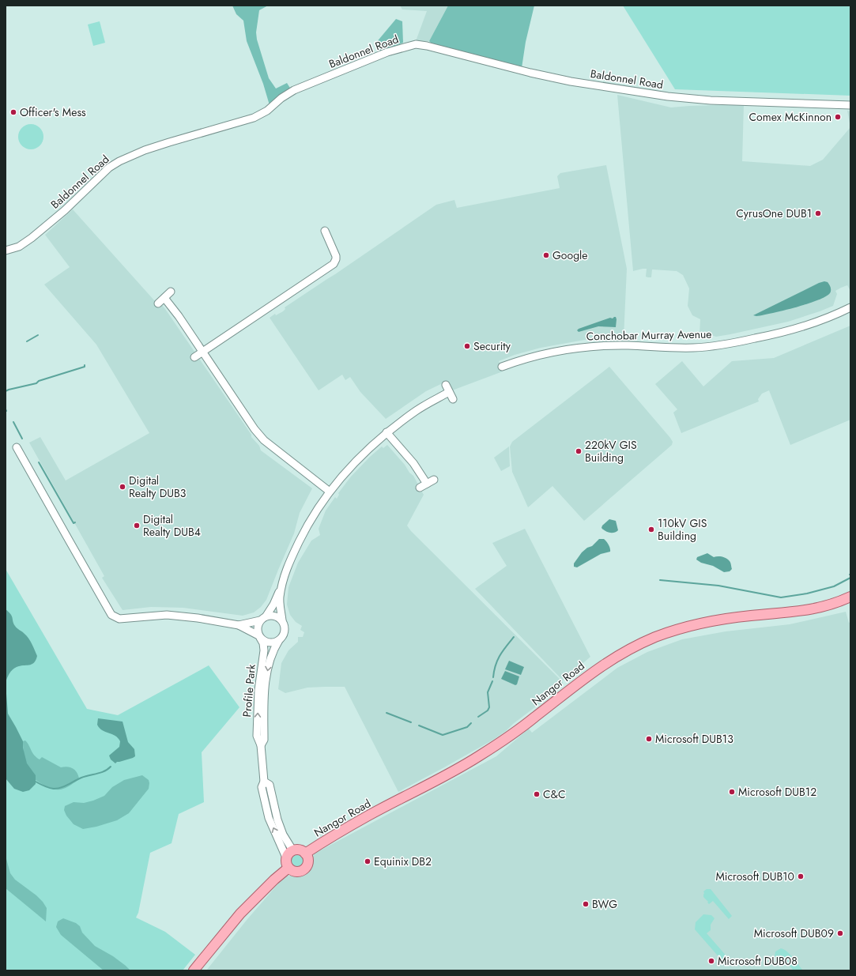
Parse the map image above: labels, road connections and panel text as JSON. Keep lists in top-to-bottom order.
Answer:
{
  "streets": {
    "main road": ["Nangor Road"],
    "street": ["Baldonnel Road", "Conchobar Murray Avenue", "Profile Park"]
  },
  "crossings": [
    ["Nangor Road", "Profile Park"]
  ],
  "places": [
    "Officer's Mess",
    "Comex McKinnon",
    "CyrusOne DUB1",
    "Google",
    "Security",
    "220kV GIS Building",
    "Digital Realty DUB3",
    "Digital Realty DUB4",
    "110kV GIS Building",
    "Microsoft DUB13",
    "Microsoft DUB12",
    "C&C",
    "Equinix DB2",
    "Microsoft DUB10",
    "BWG",
    "Microsoft DUB09",
    "Microsoft DUB08"
  ]
}
